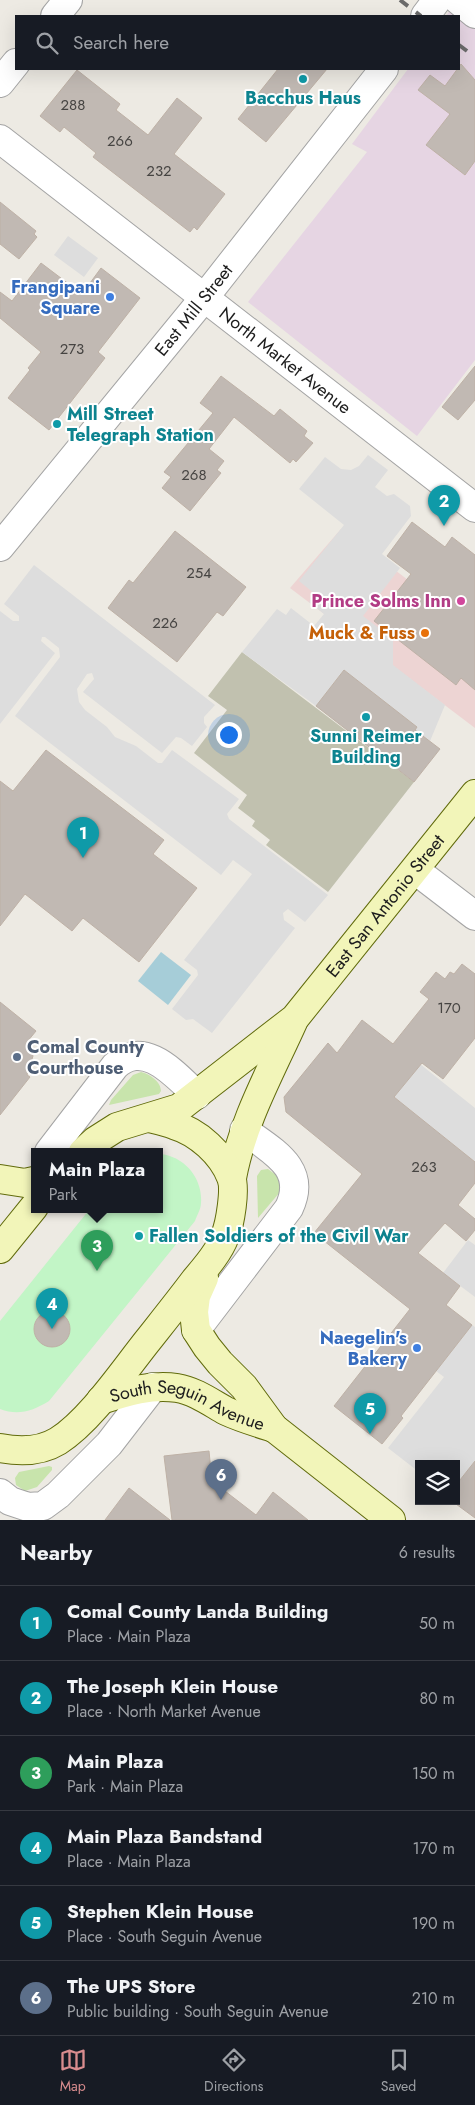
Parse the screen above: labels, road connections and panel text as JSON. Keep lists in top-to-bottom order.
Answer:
{
  "streets": {
    "main road": ["East San Antonio Street", "South Seguin Avenue"],
    "street": ["East Mill Street", "North Market Avenue"]
  },
  "crossings": [
    ["East Mill Street", "North Market Avenue"]
  ],
  "places": [
    "Bacchus Haus",
    "Frangipani Square",
    "Mill Street Telegraph Station",
    "Prince Solms Inn",
    "Muck & Fuss",
    "Sunni Reimer Building",
    "Comal County Courthouse",
    "Fallen Soldiers of the Civil War",
    "Naegelin's Bakery"
  ],
  "house_numbers": [
    "288",
    "266",
    "232",
    "273",
    "268",
    "254",
    "226",
    "170",
    "263"
  ],
  "page": {
    "search": "Search here",
    "pins": [
      "2",
      "1",
      "3",
      "4",
      "5",
      "6"
    ],
    "popup": ["Main Plaza", "Park"],
    "heading": ["Nearby", "6 results"],
    "list": [
      {
        "mark": "1",
        "name": "Comal County Landa Building",
        "note": "Place · Main Plaza",
        "value": "50 m"
      },
      {
        "mark": "2",
        "name": "The Joseph Klein House",
        "note": "Place · North Market Avenue",
        "value": "80 m"
      },
      {
        "mark": "3",
        "name": "Main Plaza",
        "note": "Park · Main Plaza",
        "value": "150 m"
      },
      {
        "mark": "4",
        "name": "Main Plaza Bandstand",
        "note": "Place · Main Plaza",
        "value": "170 m"
      },
      {
        "mark": "5",
        "name": "Stephen Klein House",
        "note": "Place · South Seguin Avenue",
        "value": "190 m"
      },
      {
        "mark": "6",
        "name": "The UPS Store",
        "note": "Public building · South Seguin Avenue",
        "value": "210 m"
      }
    ],
    "nav": ["Map", "Directions", "Saved"]
  }
}
